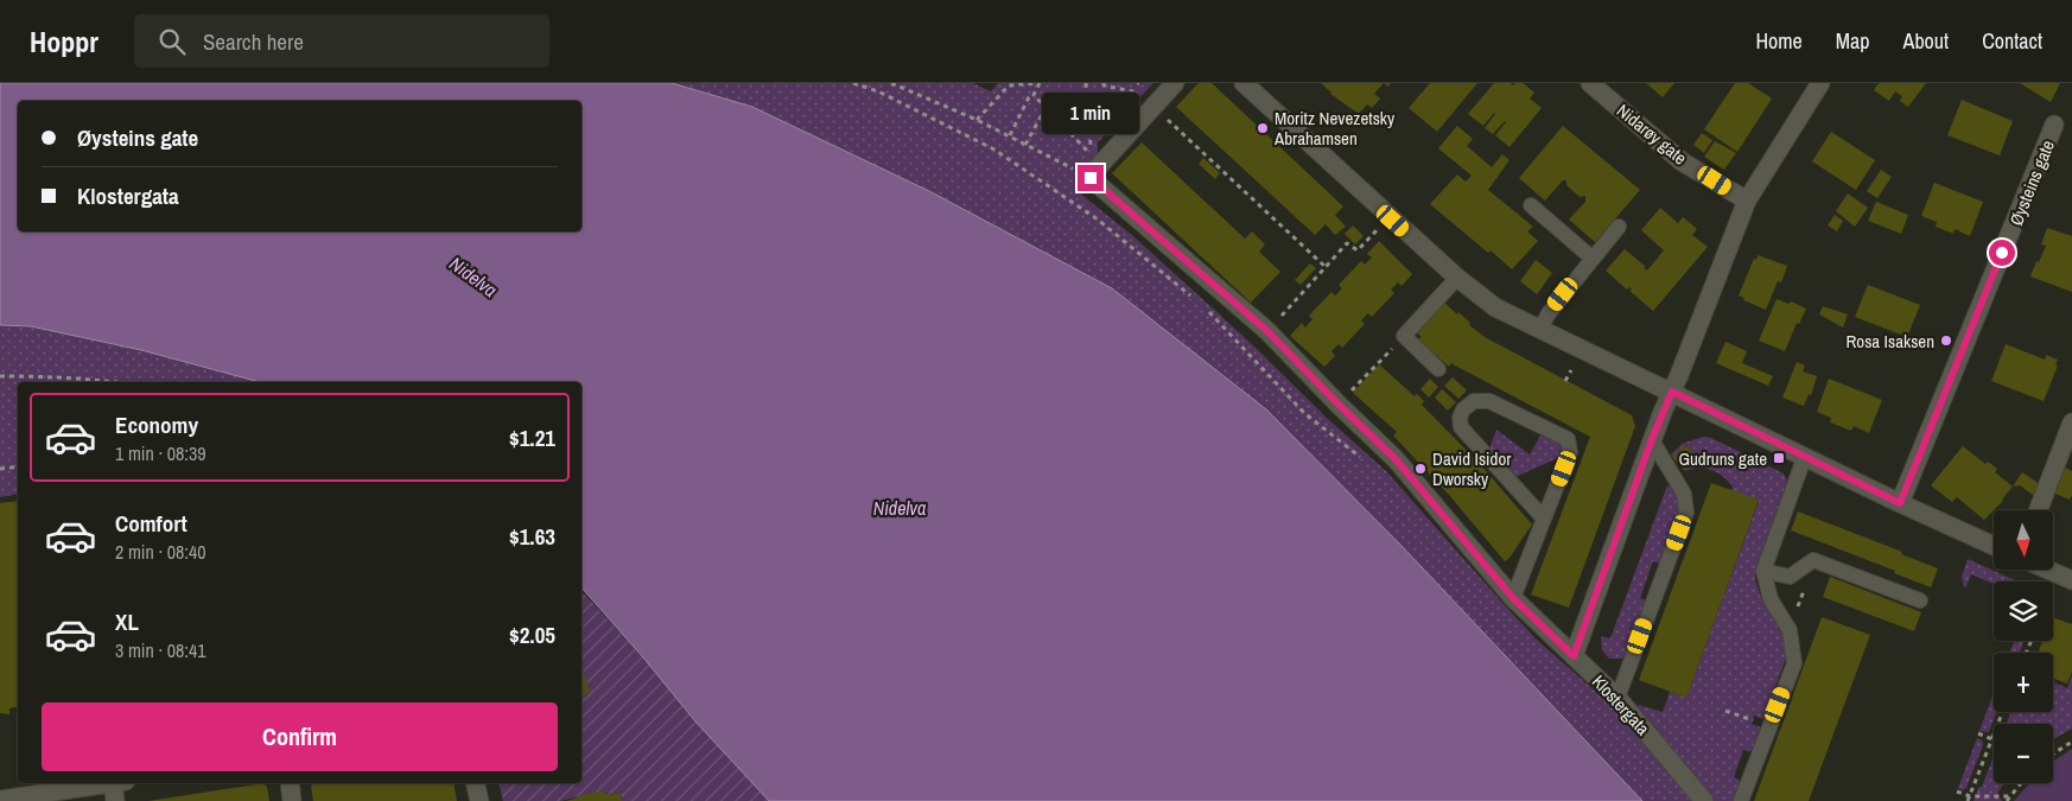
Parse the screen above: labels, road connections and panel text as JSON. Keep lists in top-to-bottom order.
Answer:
{
  "streets": {
    "street": ["Nidarøy gate", "Øysteins gate", "Klostergata"]
  },
  "water": ["Nidelva"],
  "places": {
    "other": ["Moritz Nevezetsky Abrahamsen", "Rosa Isaksen", "David Isidor Dworsky"],
    "transit": ["Gudruns gate"]
  },
  "north": "bottom",
  "page": {
    "header": "Hoppr",
    "search": "Search here",
    "nav": [
      "Home",
      "Map",
      "About",
      "Contact"
    ],
    "bubble": "1 min",
    "banner": ["Øysteins gate", "Klostergata"],
    "list": [
      {
        "name": "Economy",
        "note": "1 min · 08:39",
        "value": "$1.21"
      },
      {
        "name": "Comfort",
        "note": "2 min · 08:40",
        "value": "$1.63"
      },
      {
        "name": "XL",
        "note": "3 min · 08:41",
        "value": "$2.05"
      }
    ],
    "map_buttons": ["+", "−"],
    "buttons": "Confirm"
  }
}
